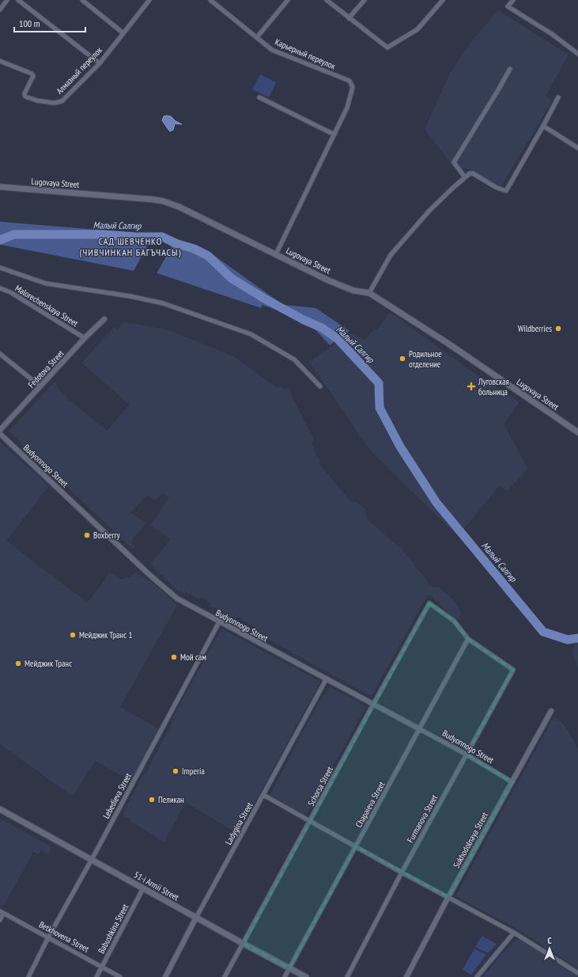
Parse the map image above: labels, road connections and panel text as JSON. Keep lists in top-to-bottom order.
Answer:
{
  "streets": {
    "main road": ["Lugovaya Street", "51-i Armii Street"],
    "street": [
      "Карьерный переулок",
      "Алмазный переулок",
      "Malorechenskaya Street",
      "Fedotova Street",
      "Budyonnogo Street",
      "Schorsa Street",
      "Lebedieva Street",
      "Chapaieva Street",
      "Furmanova Street",
      "Ladygina Street",
      "Sukhodolnaya Street",
      "Babushkina Street",
      "Betkhovena Street"
    ]
  },
  "crossings": [
    ["Malorechenskaya Street", "Fedotova Street"],
    ["Budyonnogo Street", "Schorsa Street"],
    ["Budyonnogo Street", "Lebedieva Street"],
    ["Budyonnogo Street", "Chapaieva Street"],
    ["Budyonnogo Street", "Furmanova Street"],
    ["Budyonnogo Street", "Ladygina Street"],
    ["Budyonnogo Street", "Sukhodolnaya Street"],
    ["Schorsa Street", "Chapaieva Street"],
    ["Schorsa Street", "Furmanova Street"],
    ["Schorsa Street", "51-i Armii Street"],
    ["Lebedieva Street", "51-i Armii Street"],
    ["Lebedieva Street", "Betkhovena Street"],
    ["Chapaieva Street", "Furmanova Street"],
    ["Chapaieva Street", "51-i Armii Street"],
    ["Ladygina Street", "51-i Armii Street"],
    ["51-i Armii Street", "Babushkina Street"],
    ["Babushkina Street", "Betkhovena Street"]
  ],
  "districts": ["САД ШЕВЧЕНКО (ЧИВЧИНКАН БАГЪЧАСЫ)"],
  "water": ["Малый Салгир"],
  "places": {
    "other": [
      "Wildberries",
      "Родильное отделение",
      "Boxberry",
      "Мейджик Транс 1",
      "Мой сам",
      "Мейджик Транс",
      "Imperia",
      "Пеликан"
    ],
    "health": ["Луговская больница"]
  },
  "scale_bar": "100 m",
  "north": "top"
}
